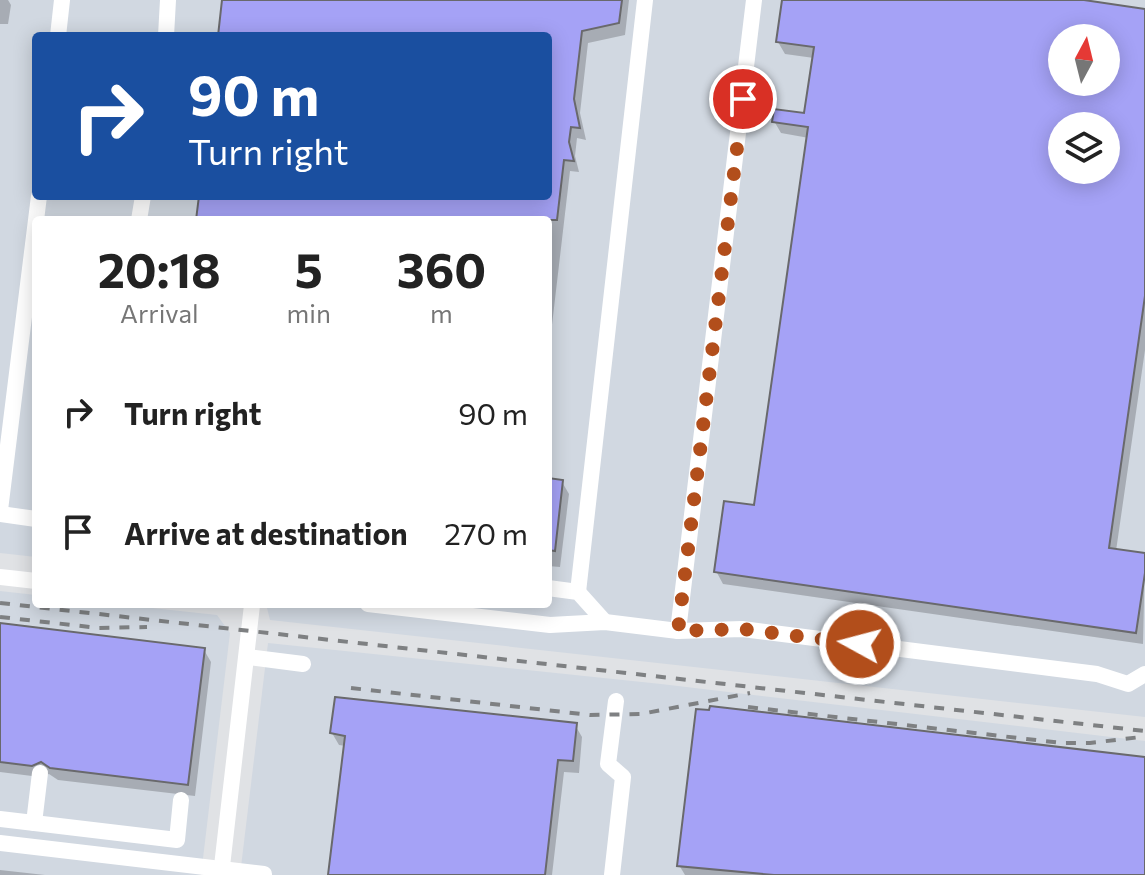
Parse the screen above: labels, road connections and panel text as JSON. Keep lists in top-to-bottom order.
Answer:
{
  "north": "top",
  "page": {
    "turn": ["90 m", "Turn right"],
    "eta": [
      "20:18",
      "Arrival",
      "5",
      "min",
      "360",
      "m"
    ],
    "list": [
      {
        "name": "Turn right",
        "value": "90 m"
      },
      {
        "name": "Arrive at destination",
        "value": "270 m"
      }
    ]
  }
}
